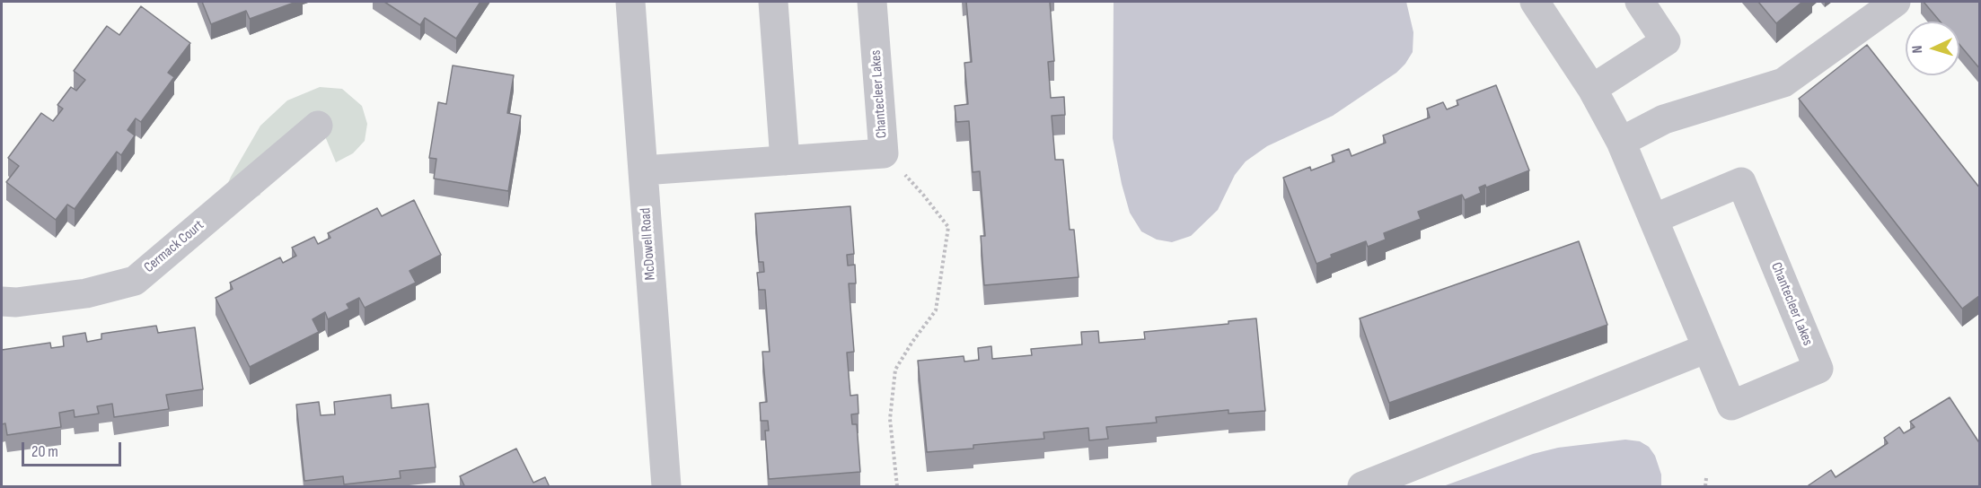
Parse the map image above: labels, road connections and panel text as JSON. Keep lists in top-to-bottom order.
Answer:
{
  "streets": {
    "street": ["Chantecleer Lakes", "McDowell Road", "Cermack Court"]
  },
  "crossings": [
    ["Chantecleer Lakes", "McDowell Road"]
  ],
  "scale_bar": "20 m",
  "north": "left"
}
